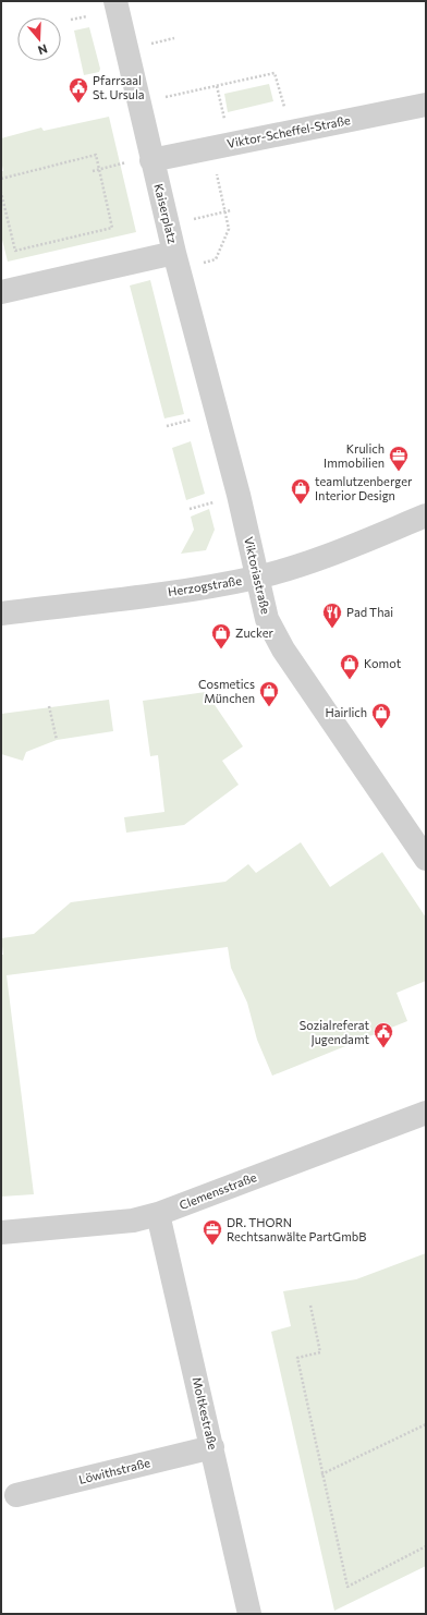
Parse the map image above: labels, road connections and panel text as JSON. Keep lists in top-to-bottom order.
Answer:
{
  "streets": {
    "street": [
      "Viktor-Scheffel-Straße",
      "Kaiserplatz",
      "Viktoriastraße",
      "Herzogstraße",
      "Clemensstraße",
      "Moltkestraße",
      "Löwithstraße"
    ]
  },
  "crossings": [
    ["Viktor-Scheffel-Straße", "Kaiserplatz"],
    ["Kaiserplatz", "Viktoriastraße"],
    ["Viktoriastraße", "Herzogstraße"],
    ["Clemensstraße", "Moltkestraße"],
    ["Moltkestraße", "Löwithstraße"]
  ],
  "places": {
    "public building": ["Pfarrsaal St. Ursula", "Sozialreferat Jugendamt"],
    "office": ["Krulich Immobilien", "DR. THORN Rechtsanwälte PartGmbB"],
    "shop": [
      "teamlutzenberger Interior Design",
      "Zucker",
      "Komot",
      "Cosmetics München",
      "Hairlich"
    ],
    "restaurant": ["Pad Thai"]
  },
  "north": "bottom"
}
